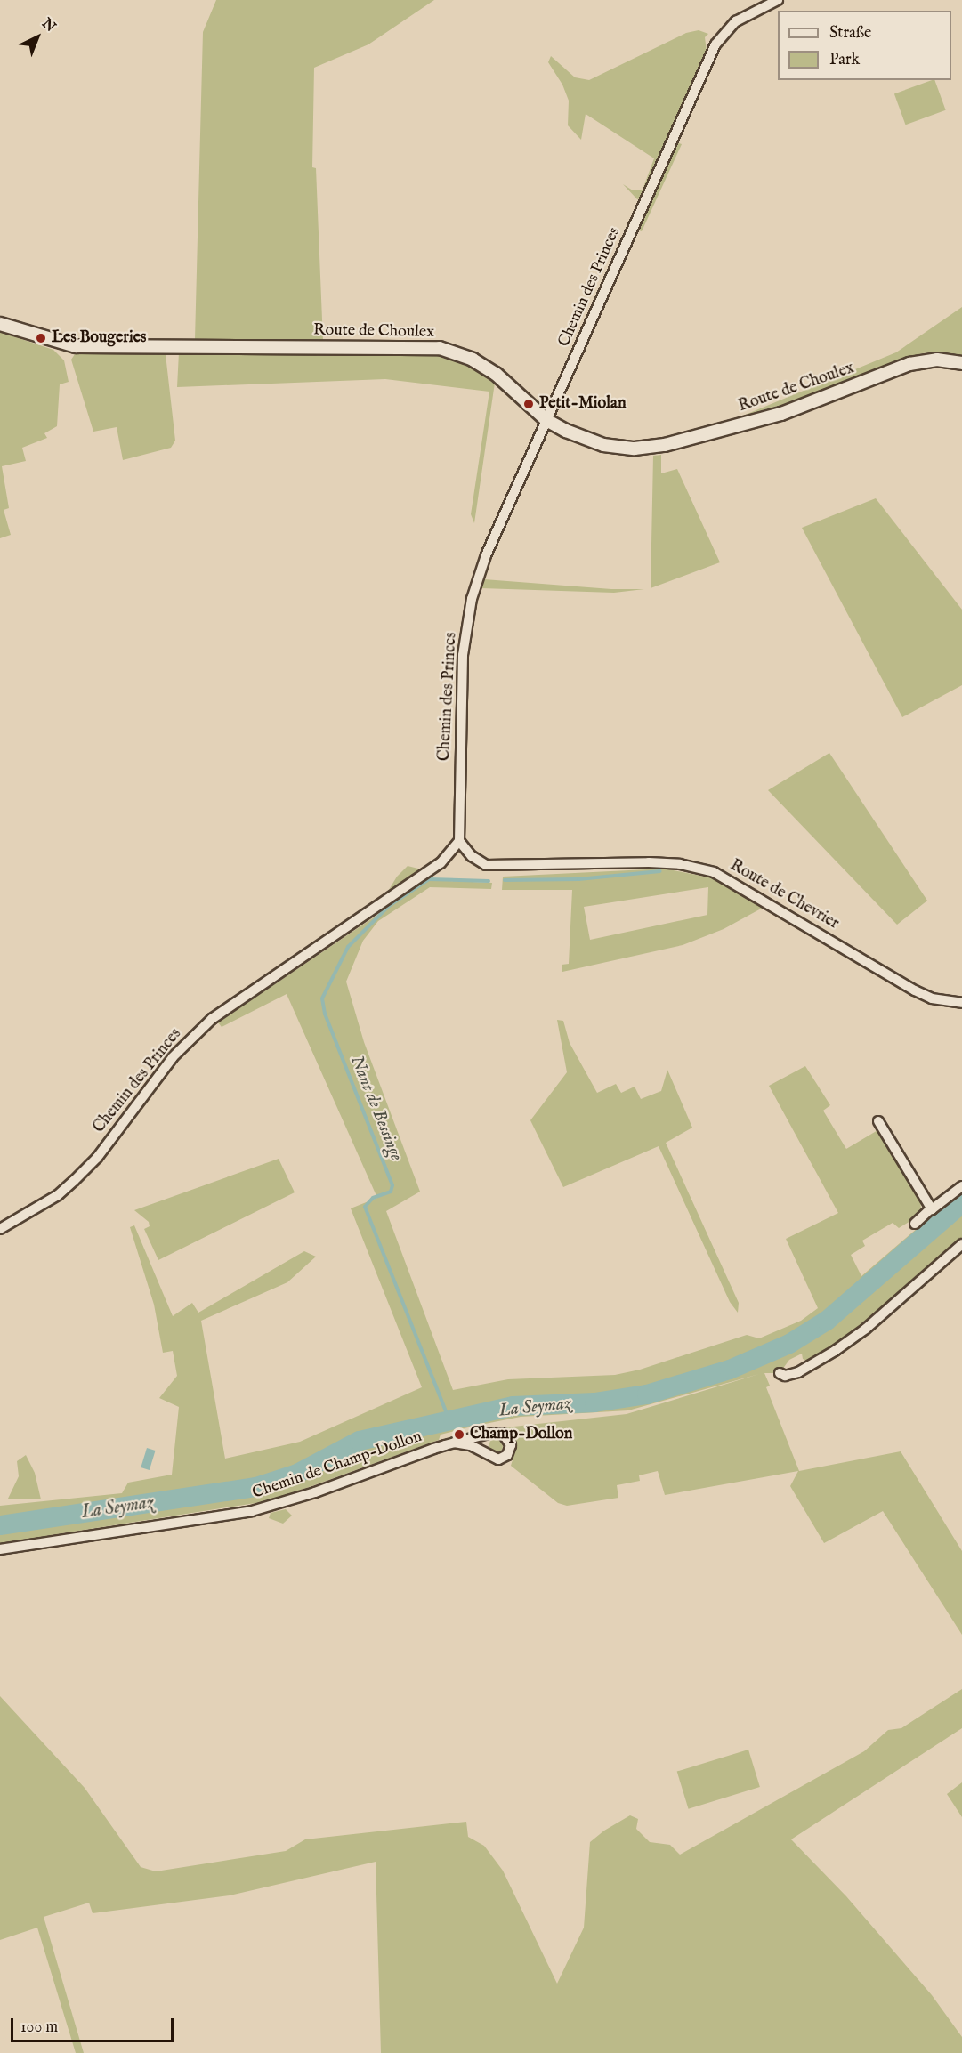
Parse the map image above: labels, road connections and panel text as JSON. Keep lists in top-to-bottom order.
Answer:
{
  "streets": {
    "street": [
      "Chemin des Princes",
      "Route de Choulex",
      "Route de Chevrier",
      "Chemin de Champ-Dollon"
    ]
  },
  "crossings": [
    ["Chemin des Princes", "Route de Choulex"],
    ["Chemin des Princes", "Route de Chevrier"]
  ],
  "water": ["Nant de Bessinge", "La Seymaz"],
  "places": ["Les Bougeries", "Petit-Miolan", "Champ-Dollon"],
  "legend": ["Straße", "Park"],
  "scale_bar": "100 m",
  "north": "top right"
}
